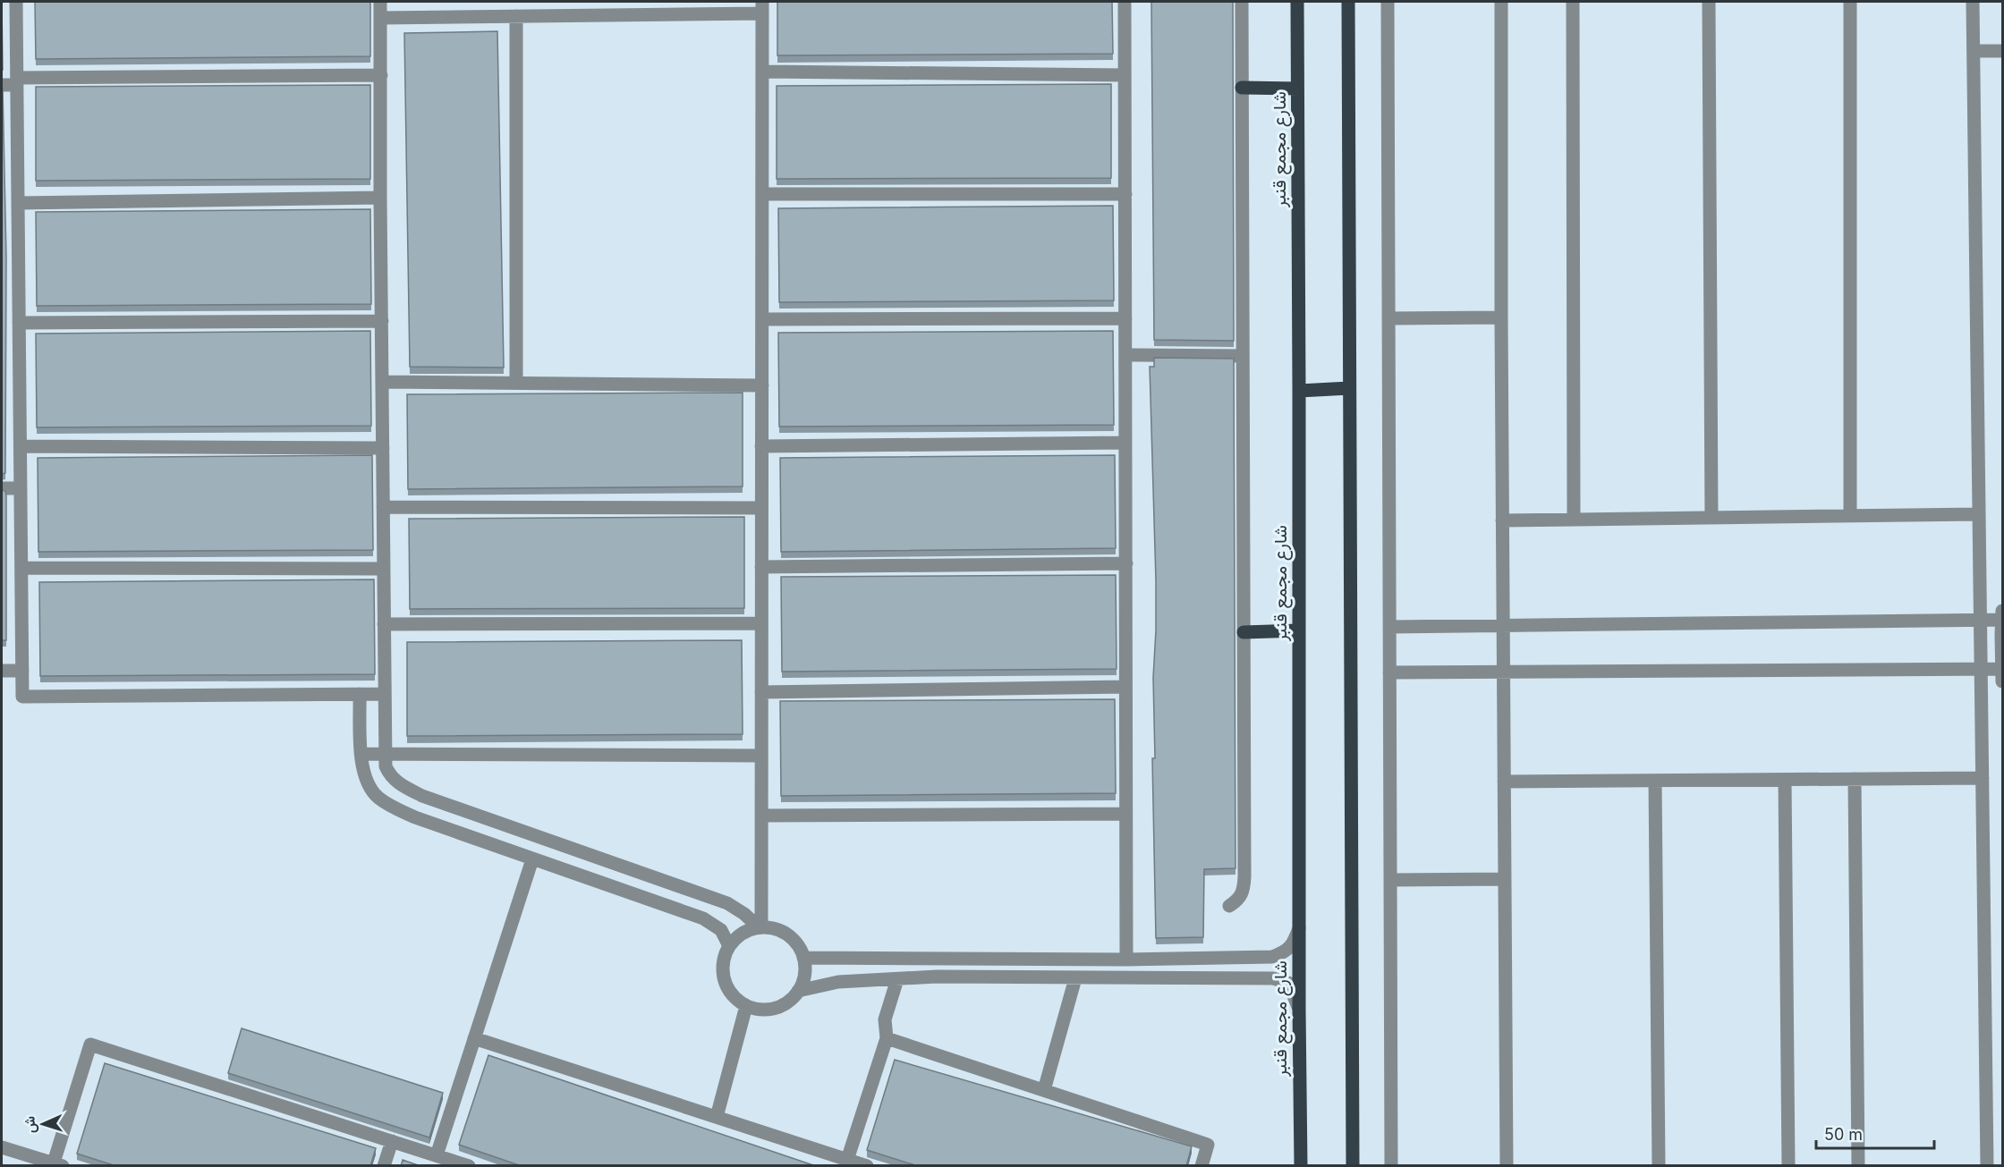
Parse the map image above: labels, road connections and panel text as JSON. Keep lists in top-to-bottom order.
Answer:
{
  "streets": {
    "main road": ["شارع مجمع قنبر"]
  },
  "scale_bar": "50 m",
  "north": "left"
}
